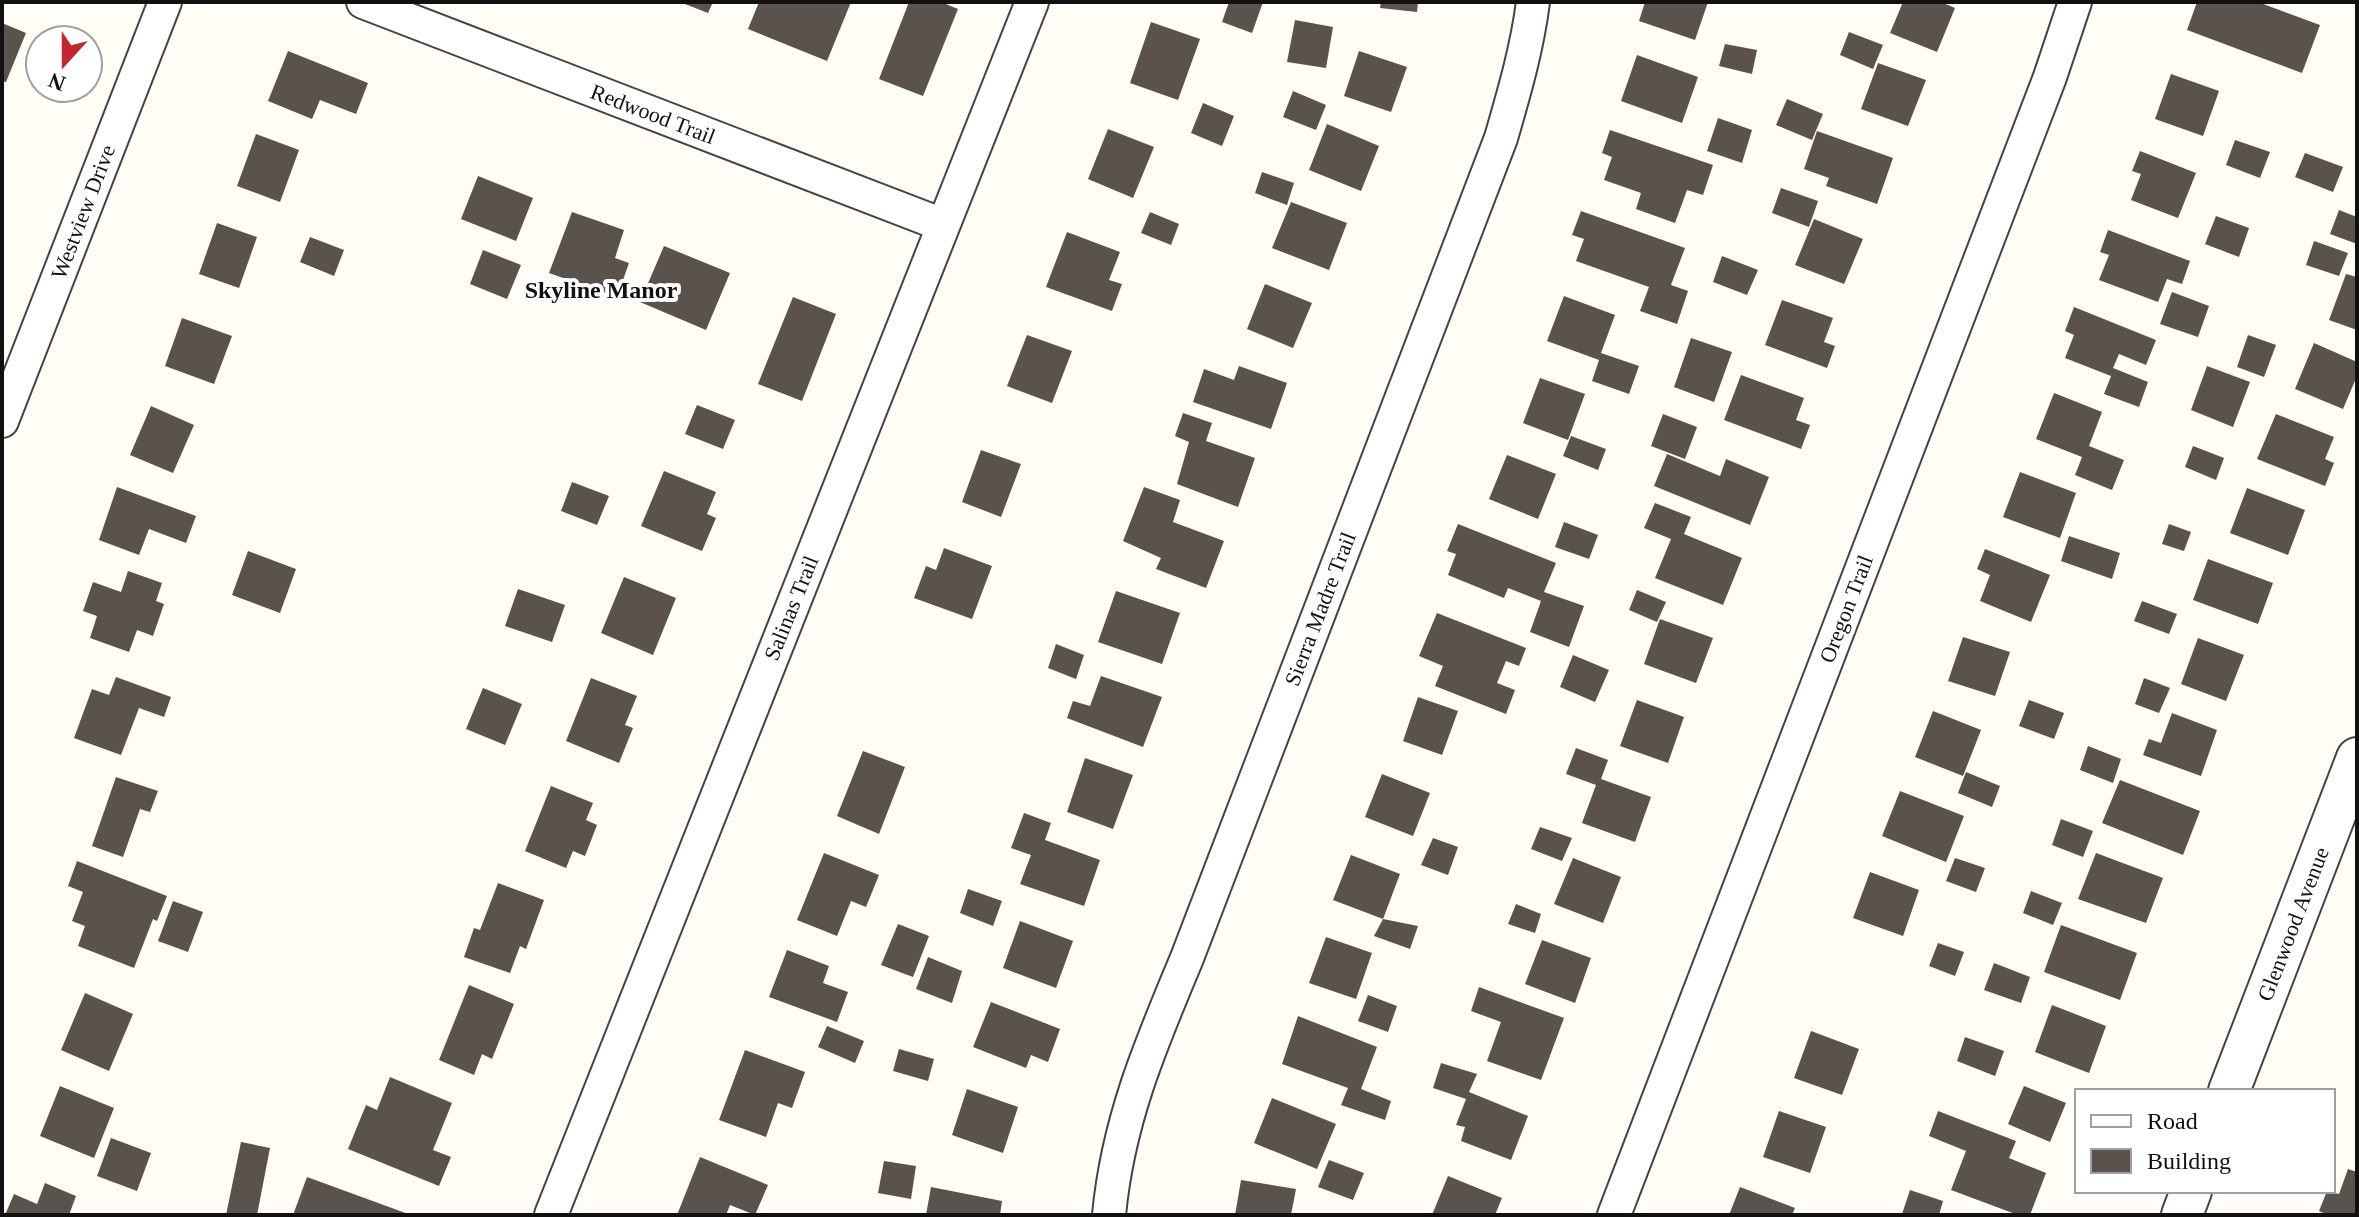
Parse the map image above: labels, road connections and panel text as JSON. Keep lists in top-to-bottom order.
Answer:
{
  "streets": {
    "street": [
      "Redwood Trail",
      "Westview Drive",
      "Salinas Trail",
      "Sierra Madre Trail",
      "Oregon Trail",
      "Glenwood Avenue"
    ]
  },
  "crossings": [
    ["Redwood Trail", "Salinas Trail"]
  ],
  "districts": ["Skyline Manor"],
  "legend": ["Road", "Building"],
  "north": "bottom"
}
